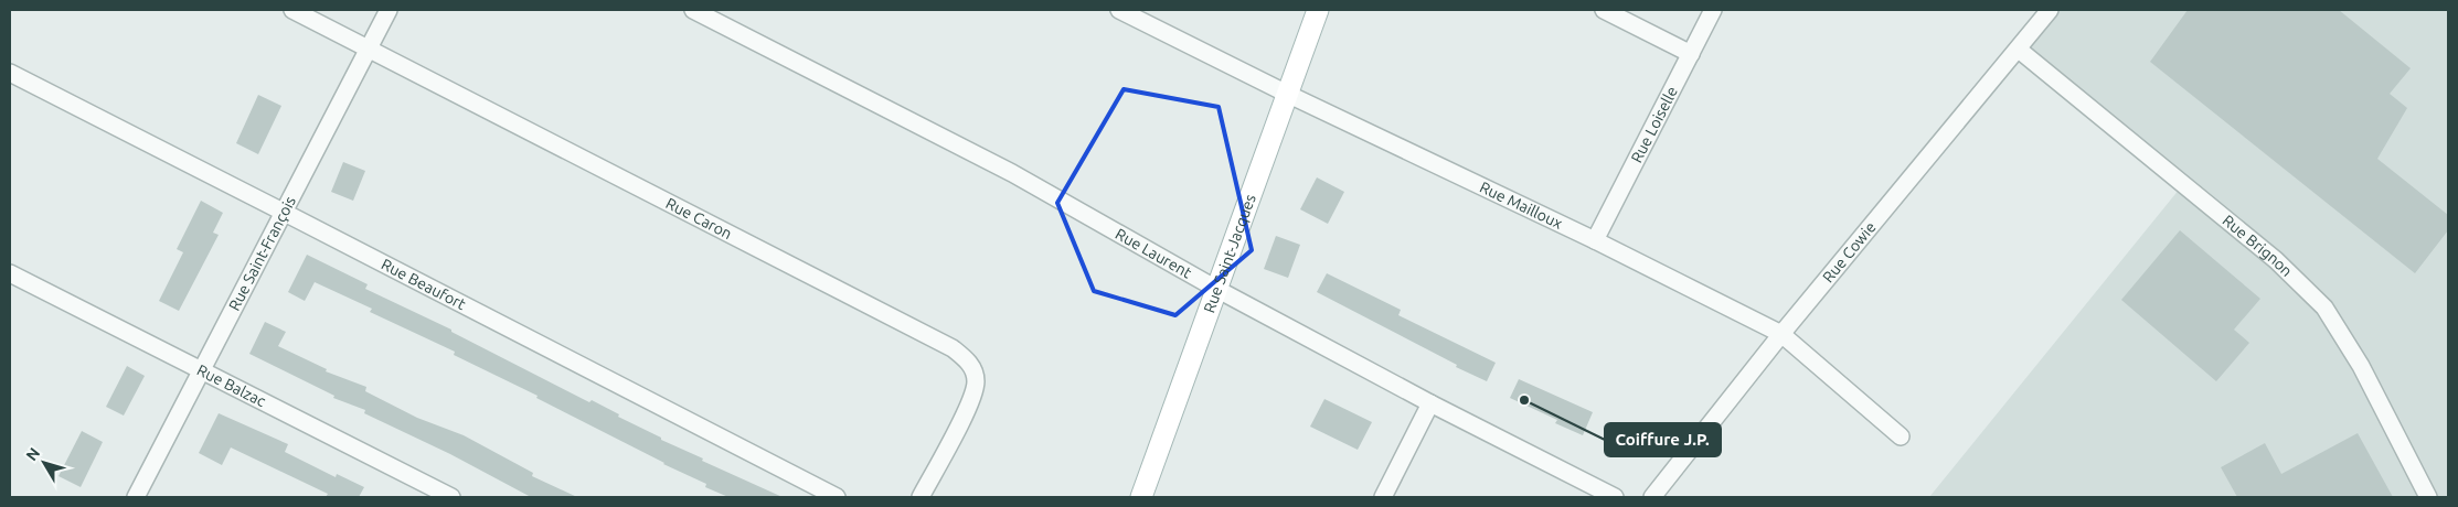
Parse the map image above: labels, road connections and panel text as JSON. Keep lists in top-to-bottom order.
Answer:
{
  "streets": {
    "main road": ["Rue Saint-Jacques"],
    "street": [
      "Rue Loiselle",
      "Rue Mailloux",
      "Rue Caron",
      "Rue Brignon",
      "Rue Cowie",
      "Rue Saint-François",
      "Rue Laurent",
      "Rue Beaufort",
      "Rue Balzac"
    ]
  },
  "crossings": [
    ["Rue Loiselle", "Rue Mailloux"],
    ["Rue Mailloux", "Rue Cowie"],
    ["Rue Mailloux", "Rue Saint-Jacques"],
    ["Rue Caron", "Rue Saint-François"],
    ["Rue Brignon", "Rue Cowie"],
    ["Rue Saint-François", "Rue Beaufort"],
    ["Rue Saint-François", "Rue Balzac"],
    ["Rue Laurent", "Rue Saint-Jacques"]
  ],
  "places": ["Coiffure J.P."],
  "north": "top left"
}
